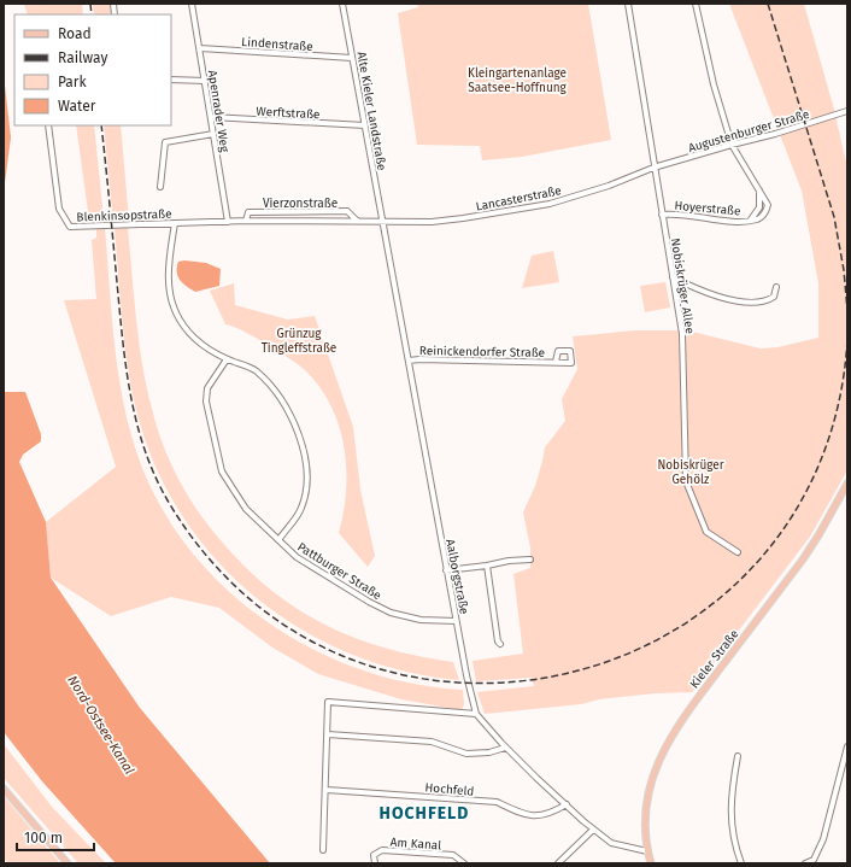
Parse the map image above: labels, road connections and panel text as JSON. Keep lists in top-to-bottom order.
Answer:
{
  "streets": {
    "main road": ["Kieler Straße"],
    "street": [
      "Lindenstraße",
      "Apenrader Weg",
      "Alte Kieler Landstraße",
      "Werftstraße",
      "Augustenburger Straße",
      "Lancasterstraße",
      "Vierzonstraße",
      "Hoyerstraße",
      "Blenkinsopstraße",
      "Nobiskrüger Allee",
      "Reinickendorfer Straße",
      "Pattburger Straße",
      "Aalborgstraße",
      "Hochfeld",
      "Am Kanal"
    ]
  },
  "crossings": [
    ["Lindenstraße", "Apenrader Weg"],
    ["Lindenstraße", "Alte Kieler Landstraße"],
    ["Apenrader Weg", "Werftstraße"],
    ["Apenrader Weg", "Vierzonstraße"],
    ["Apenrader Weg", "Blenkinsopstraße"],
    ["Alte Kieler Landstraße", "Werftstraße"],
    ["Alte Kieler Landstraße", "Lancasterstraße"],
    ["Alte Kieler Landstraße", "Vierzonstraße"],
    ["Alte Kieler Landstraße", "Aalborgstraße"],
    ["Augustenburger Straße", "Lancasterstraße"],
    ["Augustenburger Straße", "Hoyerstraße"],
    ["Augustenburger Straße", "Nobiskrüger Allee"],
    ["Lancasterstraße", "Vierzonstraße"],
    ["Lancasterstraße", "Nobiskrüger Allee"],
    ["Lancasterstraße", "Aalborgstraße"],
    ["Vierzonstraße", "Blenkinsopstraße"],
    ["Vierzonstraße", "Aalborgstraße"],
    ["Hoyerstraße", "Nobiskrüger Allee"],
    ["Reinickendorfer Straße", "Aalborgstraße"],
    ["Pattburger Straße", "Aalborgstraße"],
    ["Aalborgstraße", "Kieler Straße"],
    ["Aalborgstraße", "Hochfeld"]
  ],
  "districts": ["HOCHFELD"],
  "water": ["Nord-Ostsee-Kanal"],
  "parks": ["Kleingartenanlage Saatsee-Hoffnung", "Grünzug Tingleffstraße", "Nobiskrüger Gehölz"],
  "legend": [
    "Road",
    "Railway",
    "Park",
    "Water"
  ],
  "scale_bar": "100 m"
}
